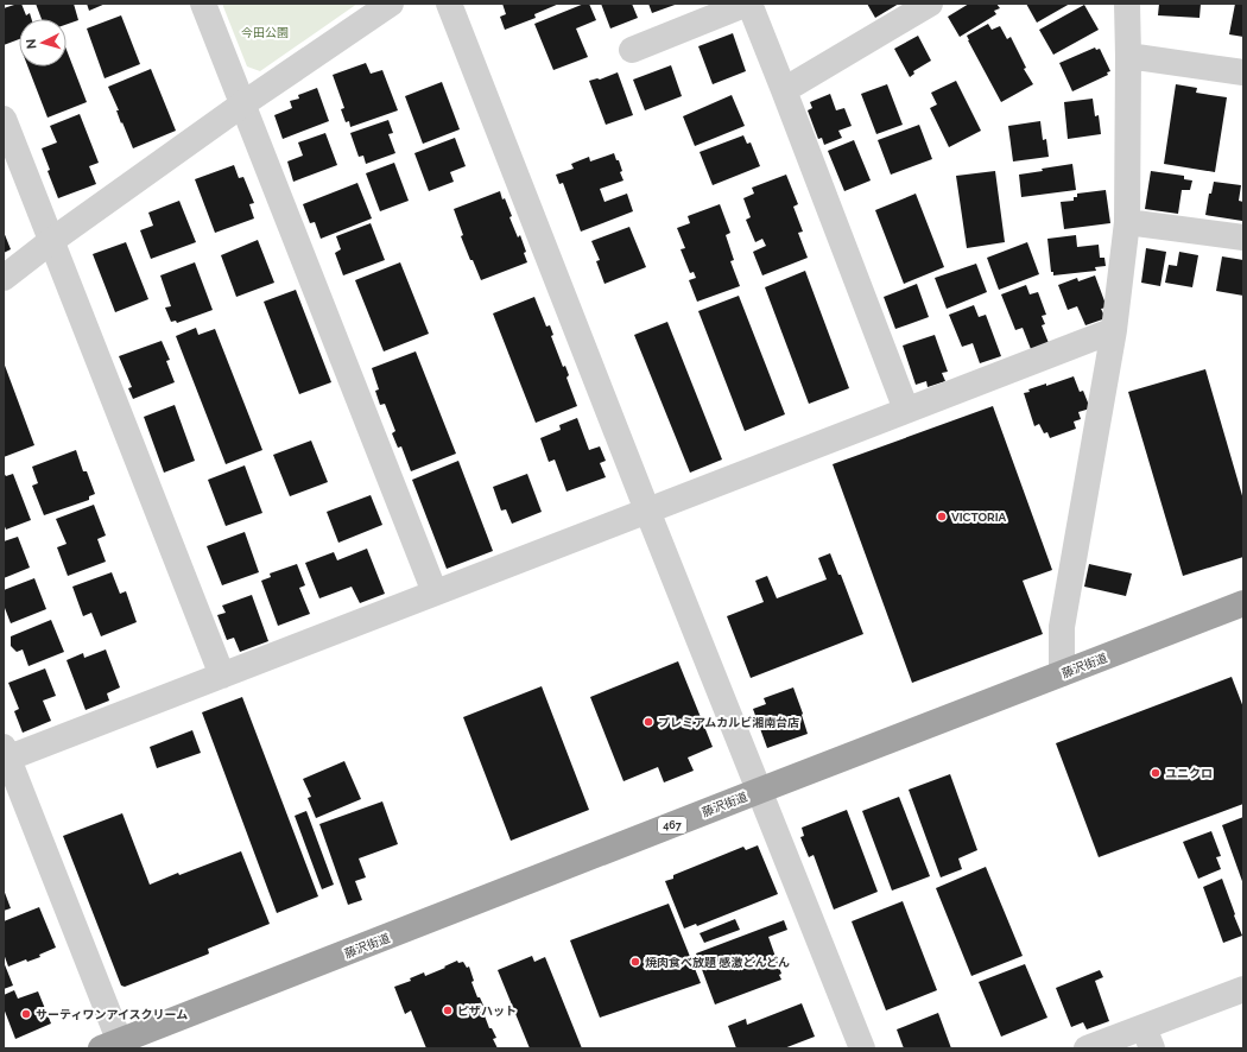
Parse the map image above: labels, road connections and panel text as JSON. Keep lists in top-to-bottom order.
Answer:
{
  "streets": {
    "highway": ["藤沢街道", "467"]
  },
  "parks": ["今田公園"],
  "places": [
    "VICTORIA",
    "プレミアムカルビ湘南台店",
    "ユニクロ",
    "焼肉食べ放題 感激どんどん",
    "ピザハット",
    "サーティワンアイスクリーム"
  ],
  "north": "left"
}
